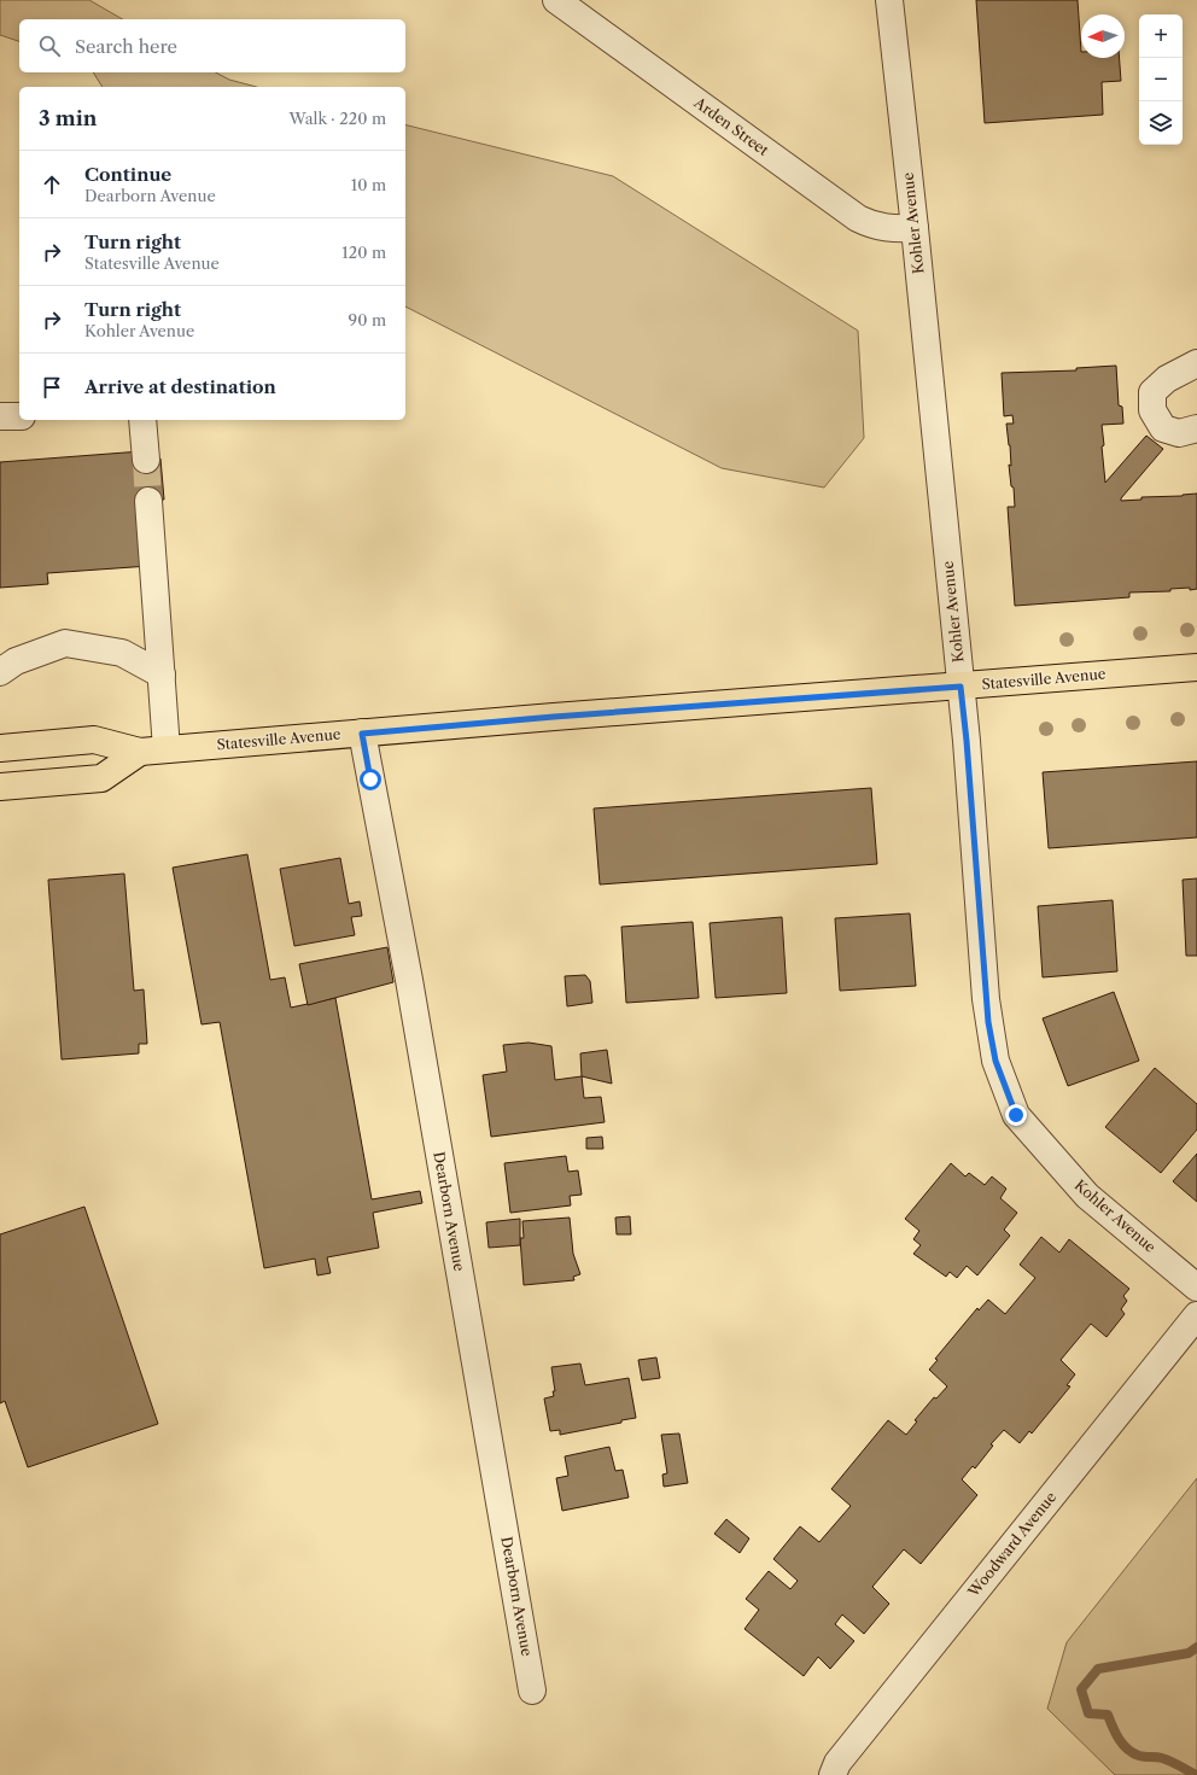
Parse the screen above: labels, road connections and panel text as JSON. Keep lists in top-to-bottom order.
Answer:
{
  "streets": {
    "main road": ["Statesville Avenue"],
    "street": [
      "Arden Street",
      "Kohler Avenue",
      "Dearborn Avenue",
      "Woodward Avenue"
    ]
  },
  "crossings": [
    ["Arden Street", "Kohler Avenue"],
    ["Kohler Avenue", "Statesville Avenue"],
    ["Statesville Avenue", "Dearborn Avenue"]
  ],
  "north": "left",
  "page": {
    "map_buttons": ["+", "−"],
    "search": "Search here",
    "heading": ["3 min", "Walk · 220 m"],
    "list": [
      ["Continue", "Dearborn Avenue", "10 m"],
      ["Turn right", "Statesville Avenue", "120 m"],
      ["Turn right", "Kohler Avenue", "90 m"],
      "Arrive at destination"
    ]
  }
}
